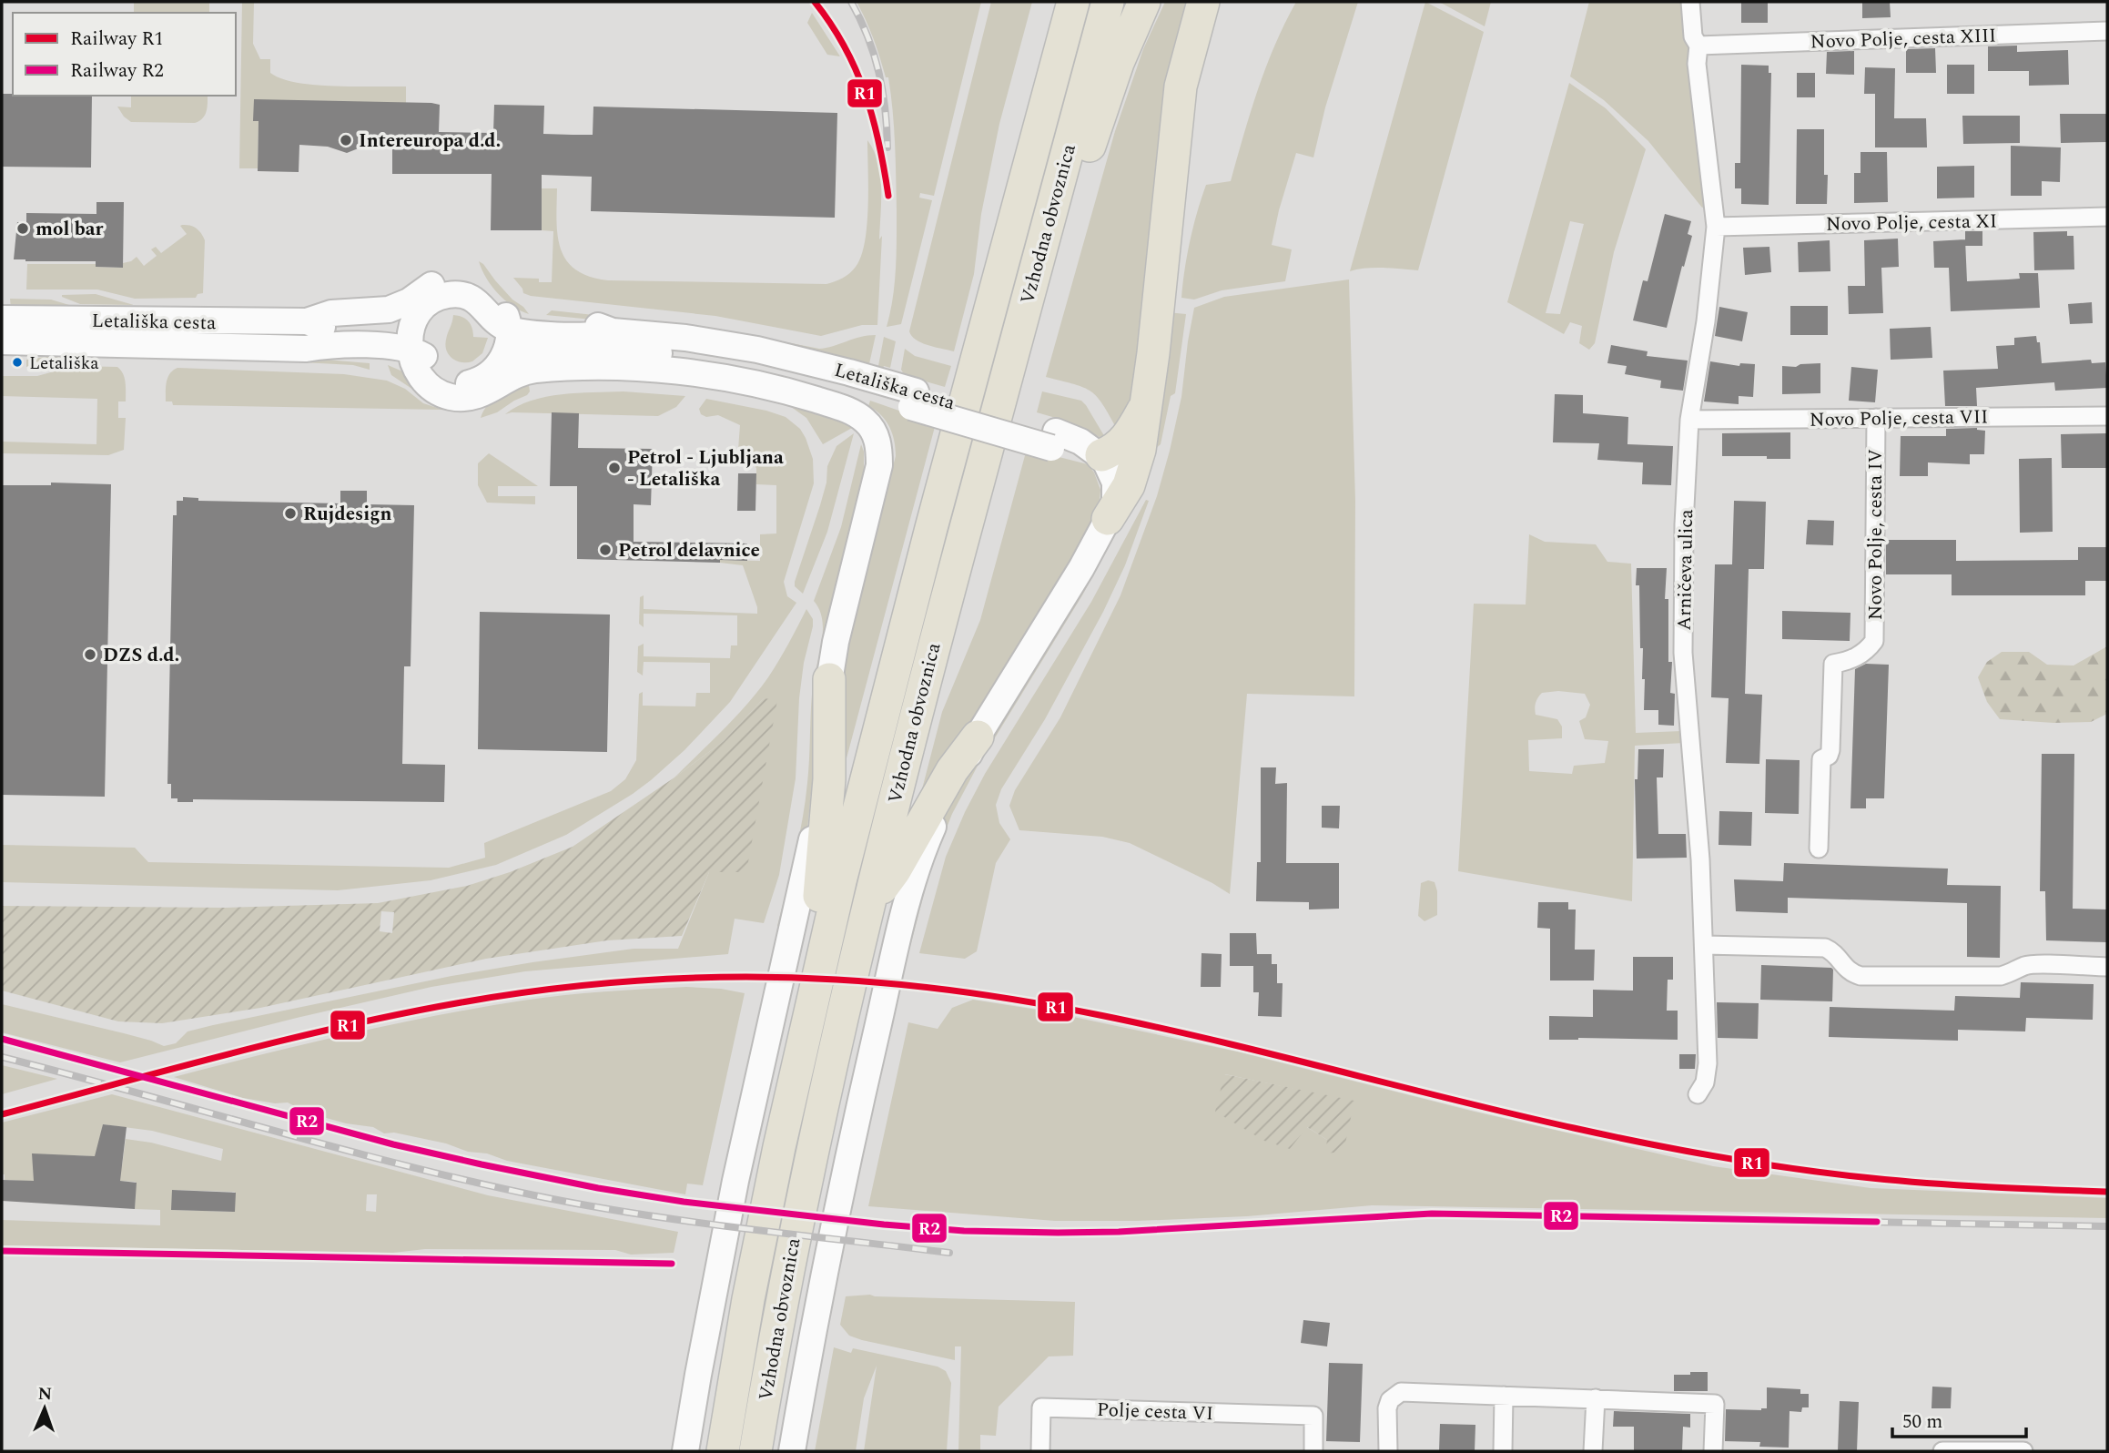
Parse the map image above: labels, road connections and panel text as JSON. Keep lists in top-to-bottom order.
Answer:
{
  "streets": {
    "highway": ["Vzhodna obvoznica"],
    "main road": ["Letališka cesta"],
    "street": [
      "Novo Polje, cesta XIII",
      "Novo Polje, cesta XI",
      "Novo Polje, cesta VII",
      "Novo Polje, cesta IV",
      "Arničeva ulica",
      "Polje cesta VI"
    ]
  },
  "crossings": [
    ["Novo Polje, cesta XIII", "Arničeva ulica"],
    ["Novo Polje, cesta XI", "Arničeva ulica"],
    ["Novo Polje, cesta VII", "Novo Polje, cesta IV"],
    ["Novo Polje, cesta VII", "Arničeva ulica"]
  ],
  "places": [
    "Intereuropa d.d.",
    "mol bar",
    "Letališka",
    "Petrol - Ljubljana - Letališka",
    "Rujdesign",
    "Petrol delavnice",
    "DZS d.d."
  ],
  "lines": ["rail line R1", "rail line R2"],
  "legend": ["Railway R1", "Railway R2"],
  "scale_bar": "50 m",
  "north": "top"
}
